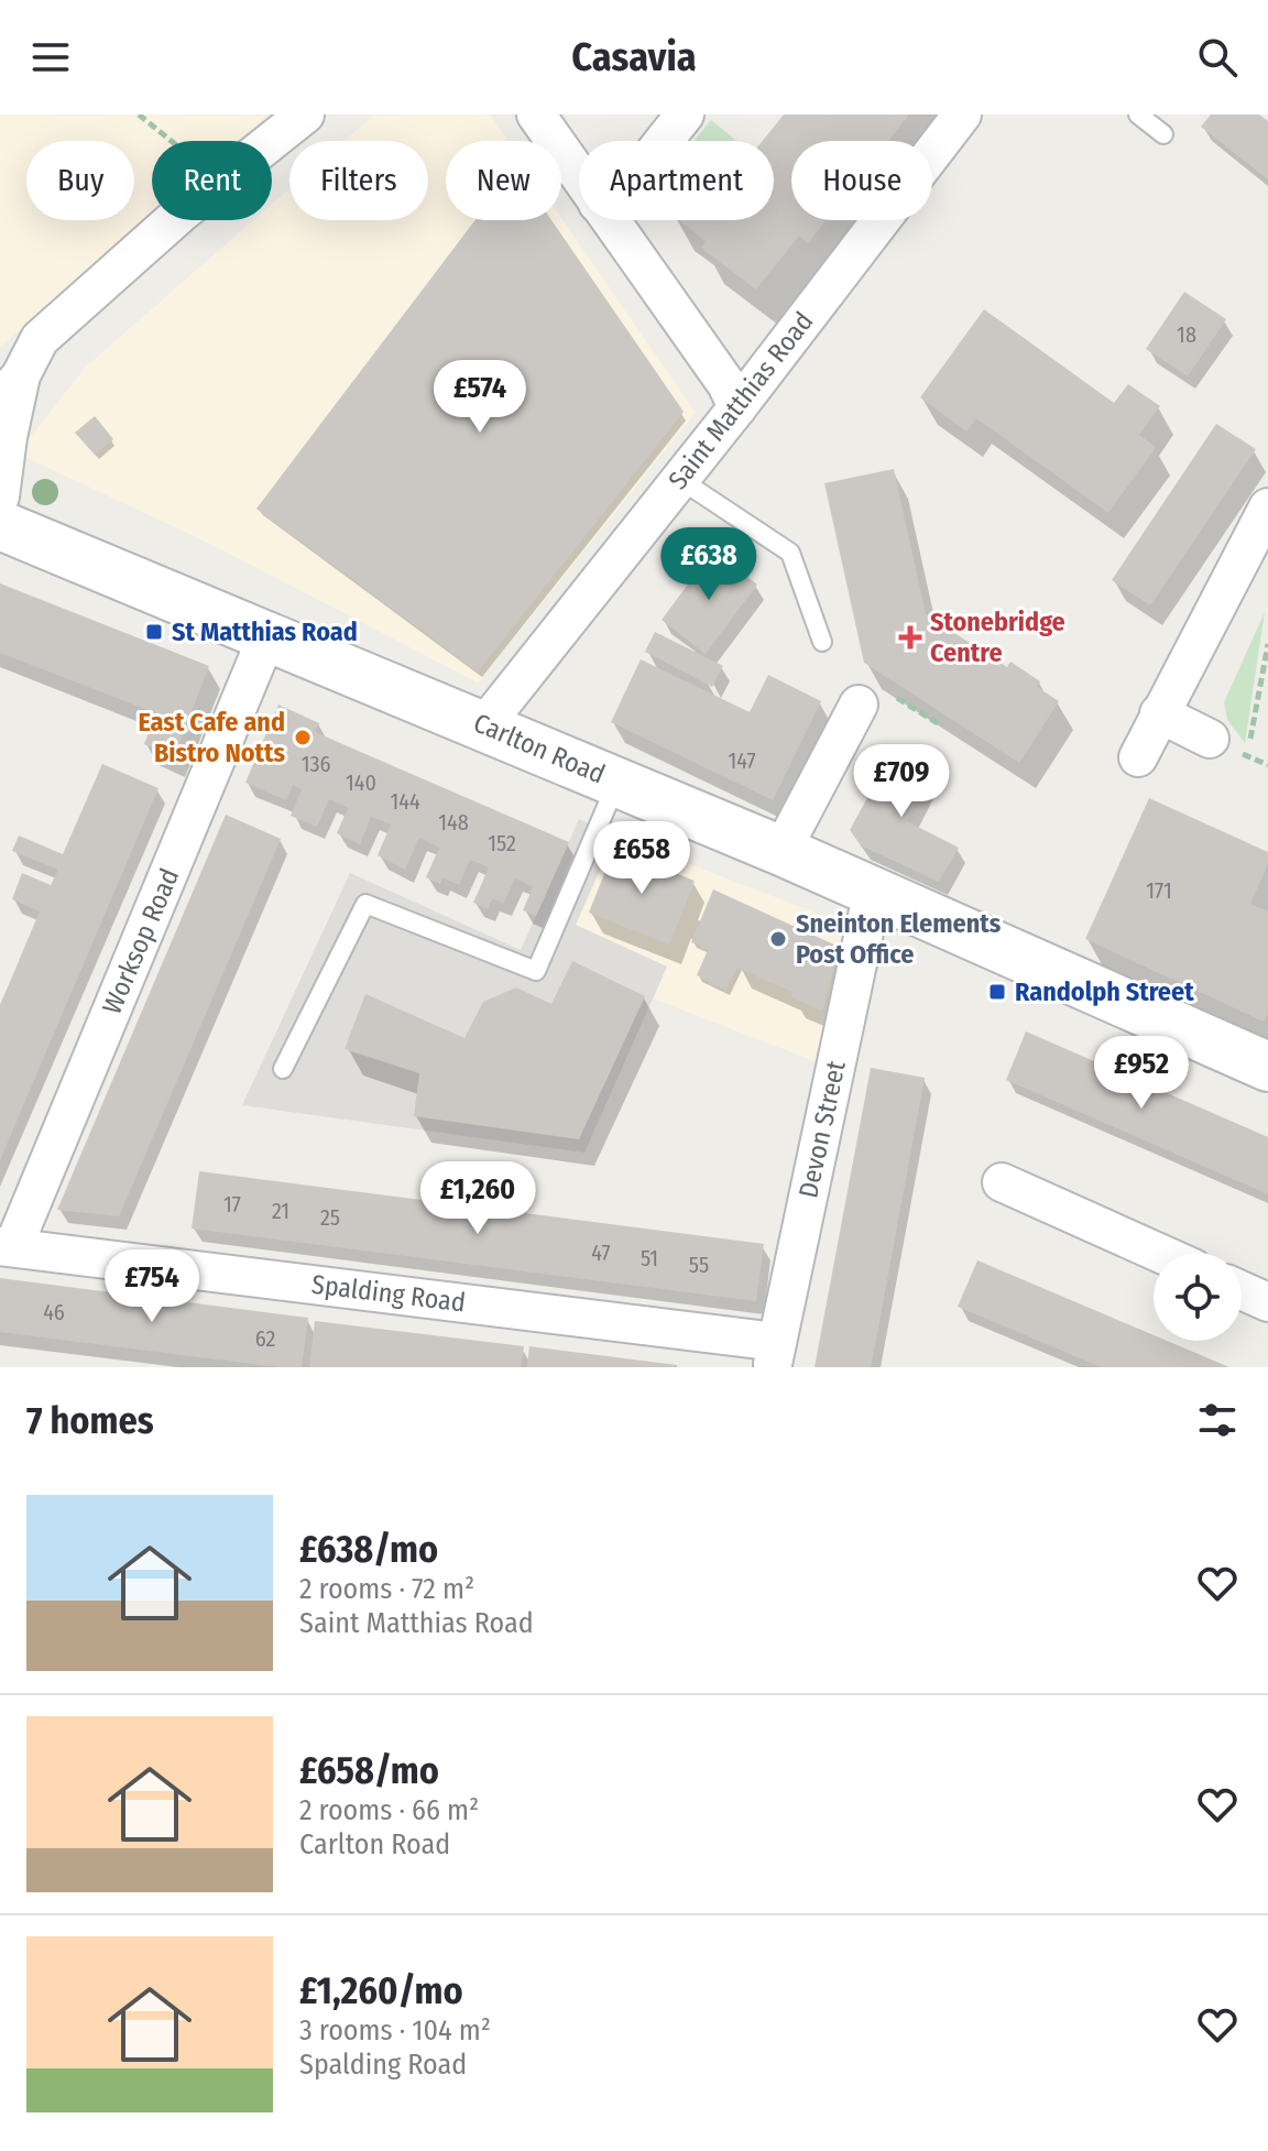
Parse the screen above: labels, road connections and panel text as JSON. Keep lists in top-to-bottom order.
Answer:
{
  "streets": {
    "main road": ["Carlton Road"],
    "street": [
      "Saint Matthias Road",
      "Worksop Road",
      "Devon Street",
      "Spalding Road"
    ]
  },
  "crossings": [
    ["Saint Matthias Road", "Carlton Road"],
    ["Carlton Road", "Worksop Road"],
    ["Carlton Road", "Devon Street"],
    ["Worksop Road", "Spalding Road"],
    ["Devon Street", "Spalding Road"]
  ],
  "places": {
    "transit": ["St Matthias Road", "Randolph Street"],
    "health": ["Stonebridge Centre"],
    "other": ["East Cafe and Bistro Notts", "Sneinton Elements Post Office"]
  },
  "house_numbers": [
    "18",
    "147",
    "136",
    "140",
    "144",
    "148",
    "152",
    "171",
    "17",
    "21",
    "25",
    "47",
    "51",
    "55",
    "46",
    "62"
  ],
  "page": {
    "header": "Casavia",
    "chip": [
      "Buy",
      "Rent",
      "Filters",
      "New",
      "Apartment",
      "House"
    ],
    "price": [
      "£574",
      "£638",
      "£709",
      "£658",
      "£952",
      "£1,260",
      "£754"
    ],
    "heading": "7 homes",
    "list": [
      {
        "name": "£638/mo",
        "note": "2 rooms · 72 m² · Saint Matthias Road"
      },
      {
        "name": "£658/mo",
        "note": "2 rooms · 66 m² · Carlton Road"
      },
      {
        "name": "£1,260/mo",
        "note": "3 rooms · 104 m² · Spalding Road"
      }
    ]
  }
}
